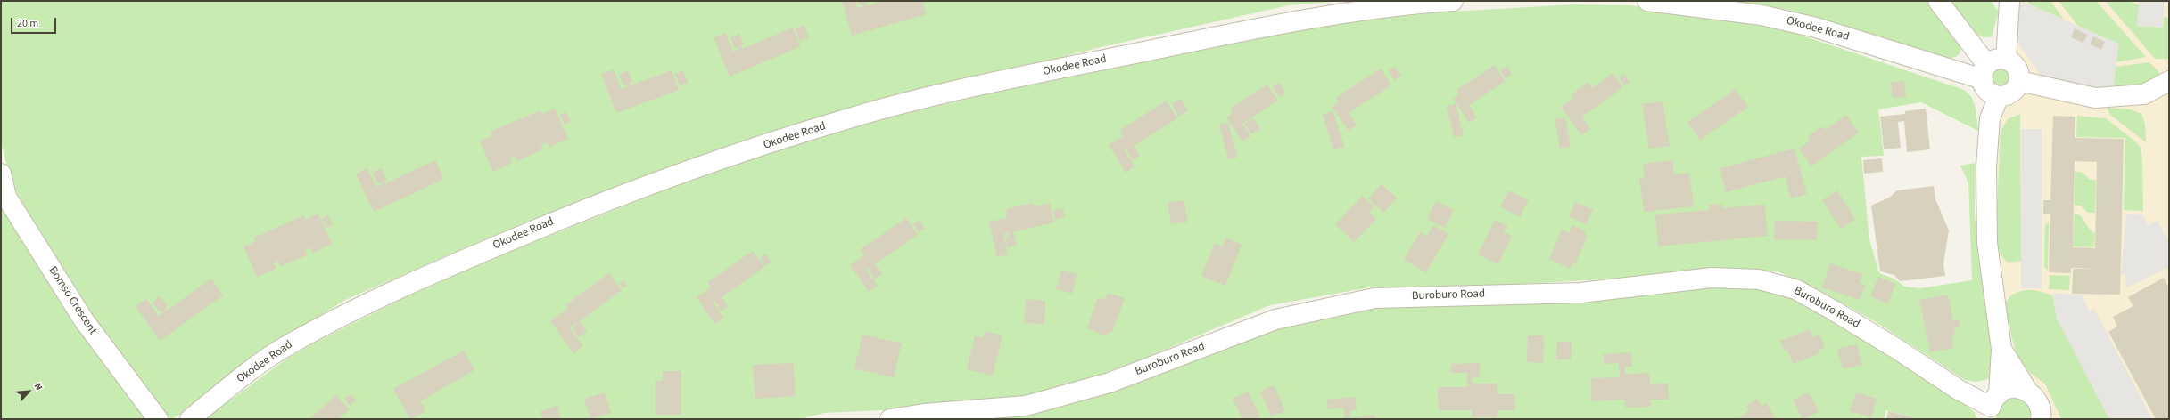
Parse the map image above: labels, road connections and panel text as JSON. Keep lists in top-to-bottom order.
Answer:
{
  "streets": {
    "street": ["Okodee Road", "Buroburo Road", "Bomso Crescent"]
  },
  "scale_bar": "20 m",
  "north": "top right"
}
